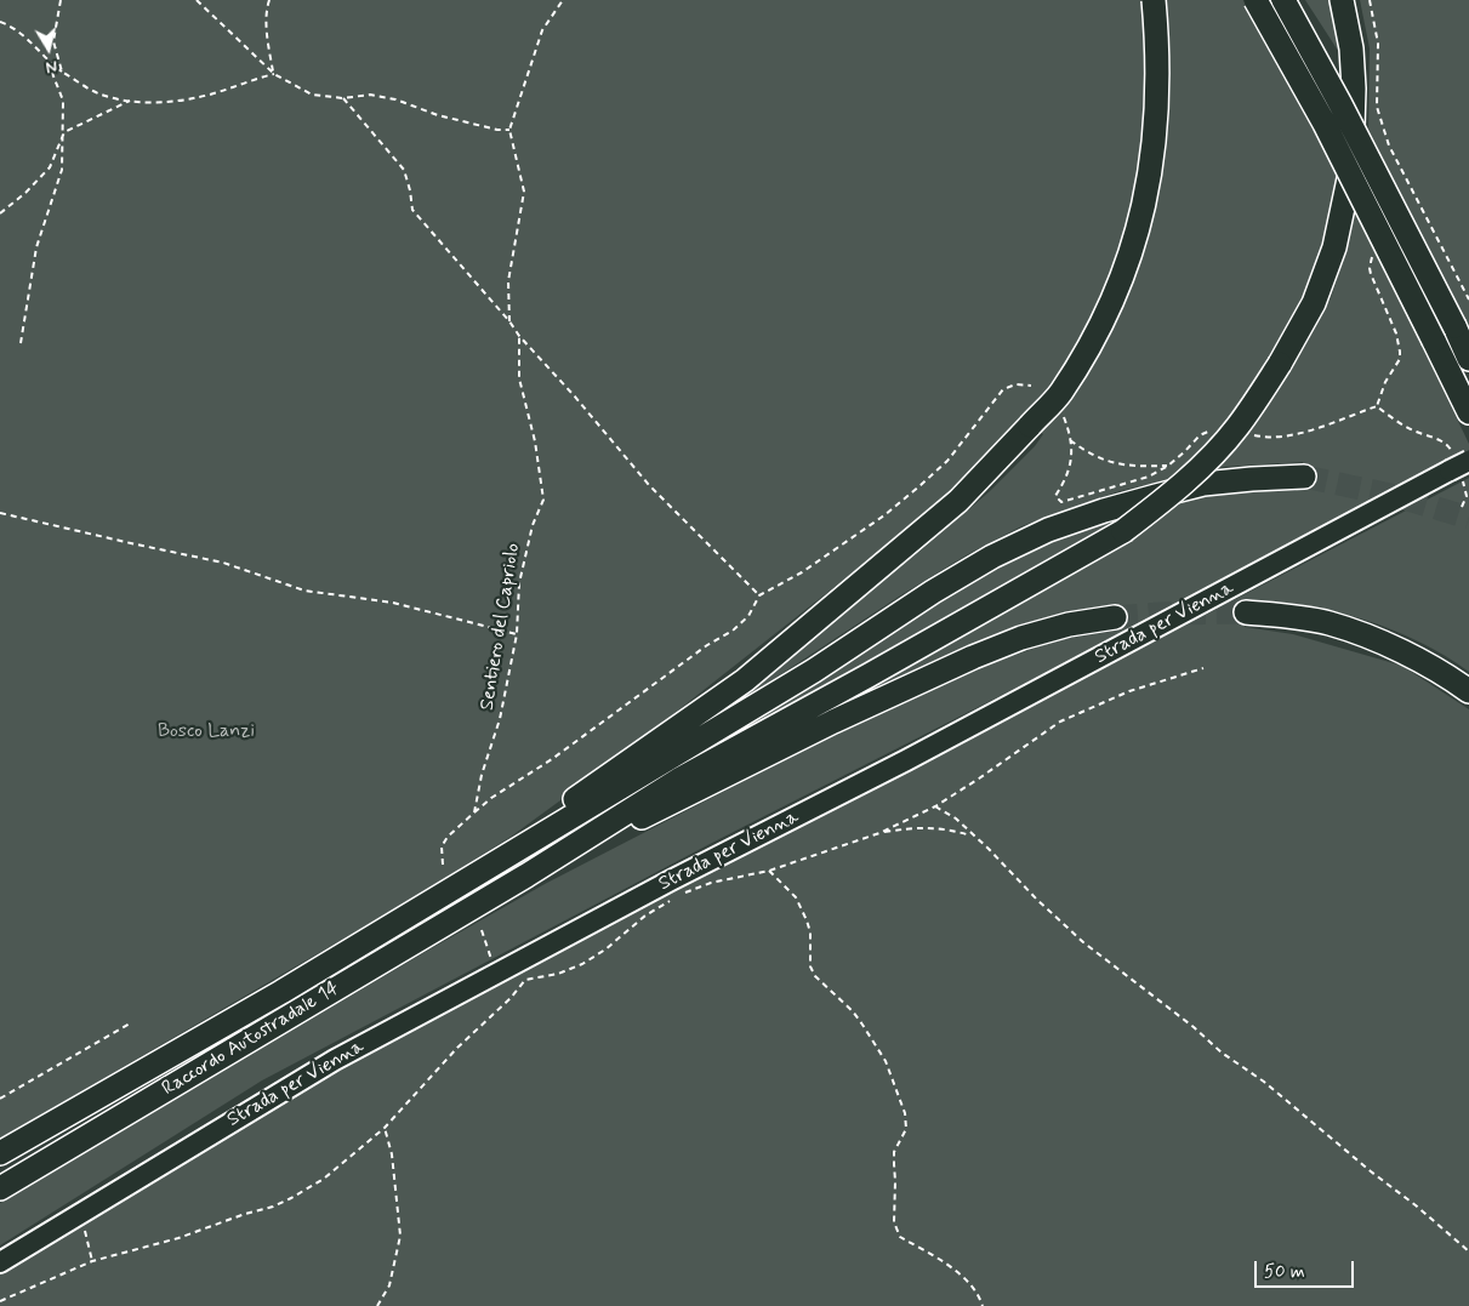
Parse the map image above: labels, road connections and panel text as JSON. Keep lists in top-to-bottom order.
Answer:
{
  "streets": {
    "highway": ["Raccordo Autostradale 14"],
    "main road": ["Strada per Vienna"],
    "path": ["Sentiero del Capriolo"]
  },
  "parks": ["Bosco Lanzi"],
  "scale_bar": "50 m",
  "north": "bottom"
}
